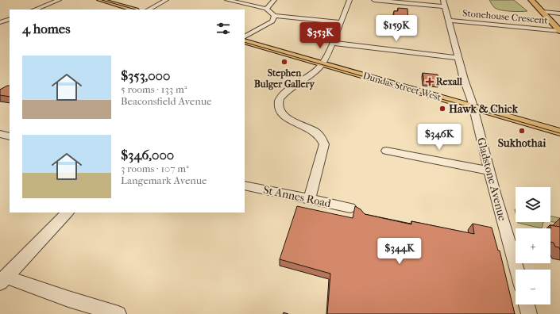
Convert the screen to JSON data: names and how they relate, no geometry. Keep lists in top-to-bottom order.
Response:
{
  "streets": {
    "main road": ["Dundas Street West"],
    "street": ["Stonehouse Crescent", "Gladstone Avenue", "St Annes Road"]
  },
  "crossings": [
    ["Stonehouse Crescent", "Gladstone Avenue"],
    ["Dundas Street West", "Gladstone Avenue"]
  ],
  "places": {
    "other": ["Stephen Bulger Gallery", "Hawk & Chick", "Sukhothai"],
    "health": ["Rexall"]
  },
  "page": {
    "heading": "4 homes",
    "price": [
      "$159K",
      "$353K",
      "$346K",
      "$344K"
    ],
    "list": [
      {
        "name": "$353,000",
        "note": "5 rooms · 133 m² · Beaconsfield Avenue"
      },
      {
        "name": "$346,000",
        "note": "3 rooms · 107 m² · Langemark Avenue"
      }
    ],
    "map_buttons": ["+", "−"]
  }
}
